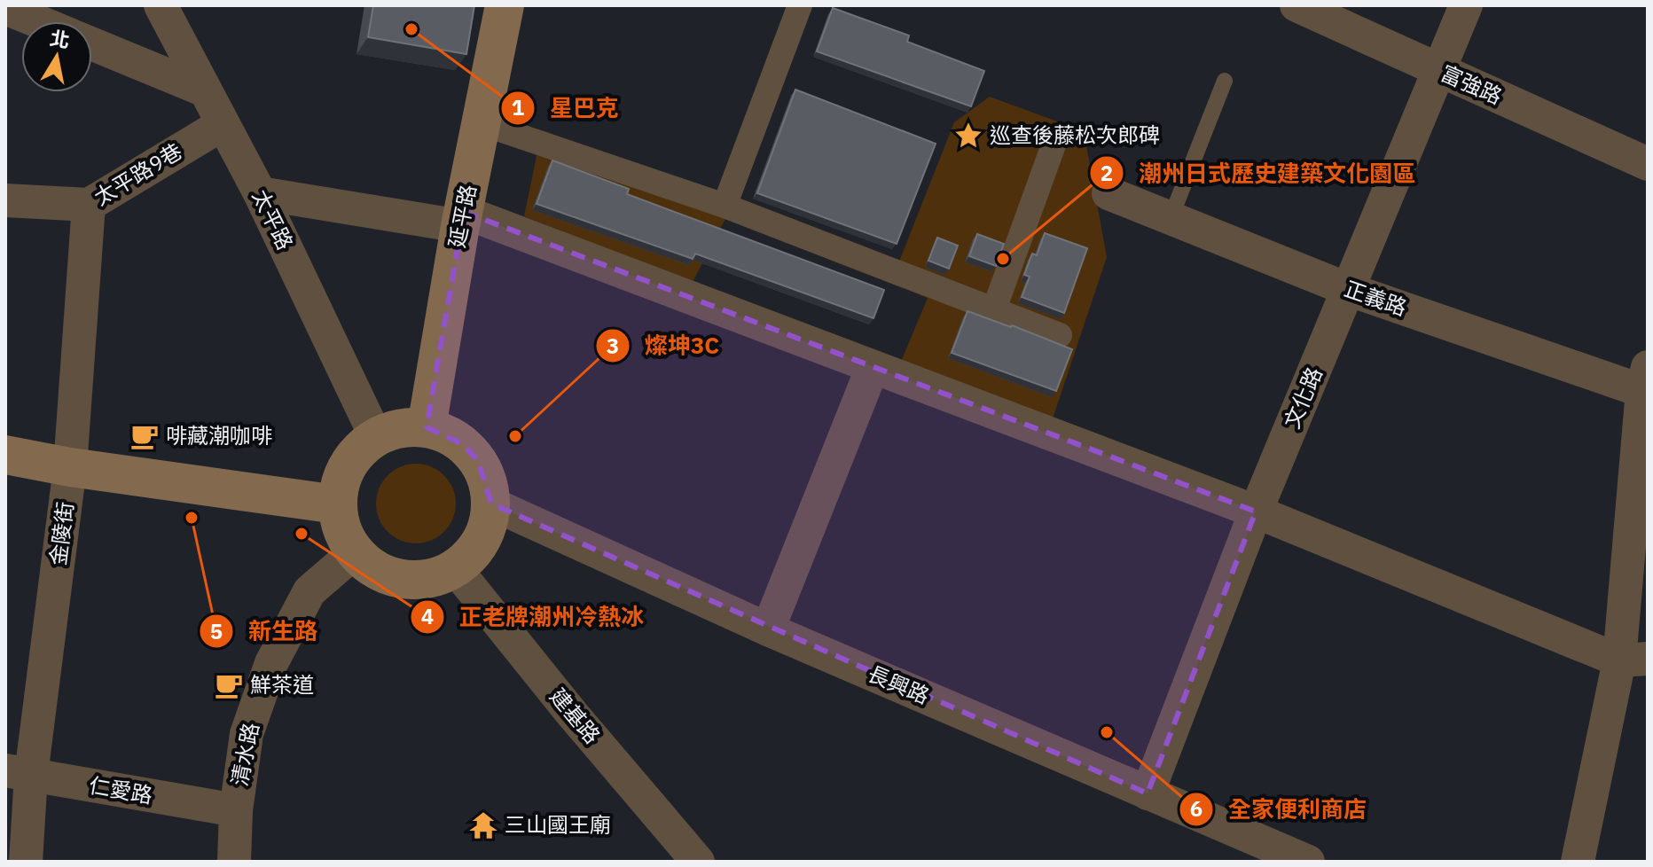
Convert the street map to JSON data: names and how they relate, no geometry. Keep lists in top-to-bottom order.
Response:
{
  "streets": {
    "main road": ["延平路"],
    "street": [
      "富強路",
      "太平路9巷",
      "太平路",
      "正義路",
      "文化路",
      "金陵街",
      "長興路",
      "建基路",
      "清水路",
      "仁愛路"
    ]
  },
  "crossings": [
    ["富強路", "文化路"],
    ["太平路9巷", "太平路"],
    ["太平路9巷", "金陵街"],
    ["延平路", "太平路"],
    ["延平路", "長興路"],
    ["延平路", "建基路"],
    ["延平路", "清水路"],
    ["太平路", "長興路"],
    ["太平路", "建基路"],
    ["太平路", "清水路"],
    ["正義路", "文化路"],
    ["文化路", "長興路"],
    ["金陵街", "仁愛路"],
    ["長興路", "建基路"],
    ["長興路", "清水路"],
    ["建基路", "清水路"],
    ["清水路", "仁愛路"]
  ],
  "places": {
    "other": [
      "星巴克",
      "潮州日式歷史建築文化園區",
      "燦坤3C",
      "新生路",
      "正老牌潮州冷熱冰",
      "全家便利商店"
    ],
    "place": ["巡查後藤松次郎碑"],
    "cafe": ["啡藏潮咖啡", "鮮茶道"],
    "temple": ["三山國王廟"]
  },
  "north": "top"
}
